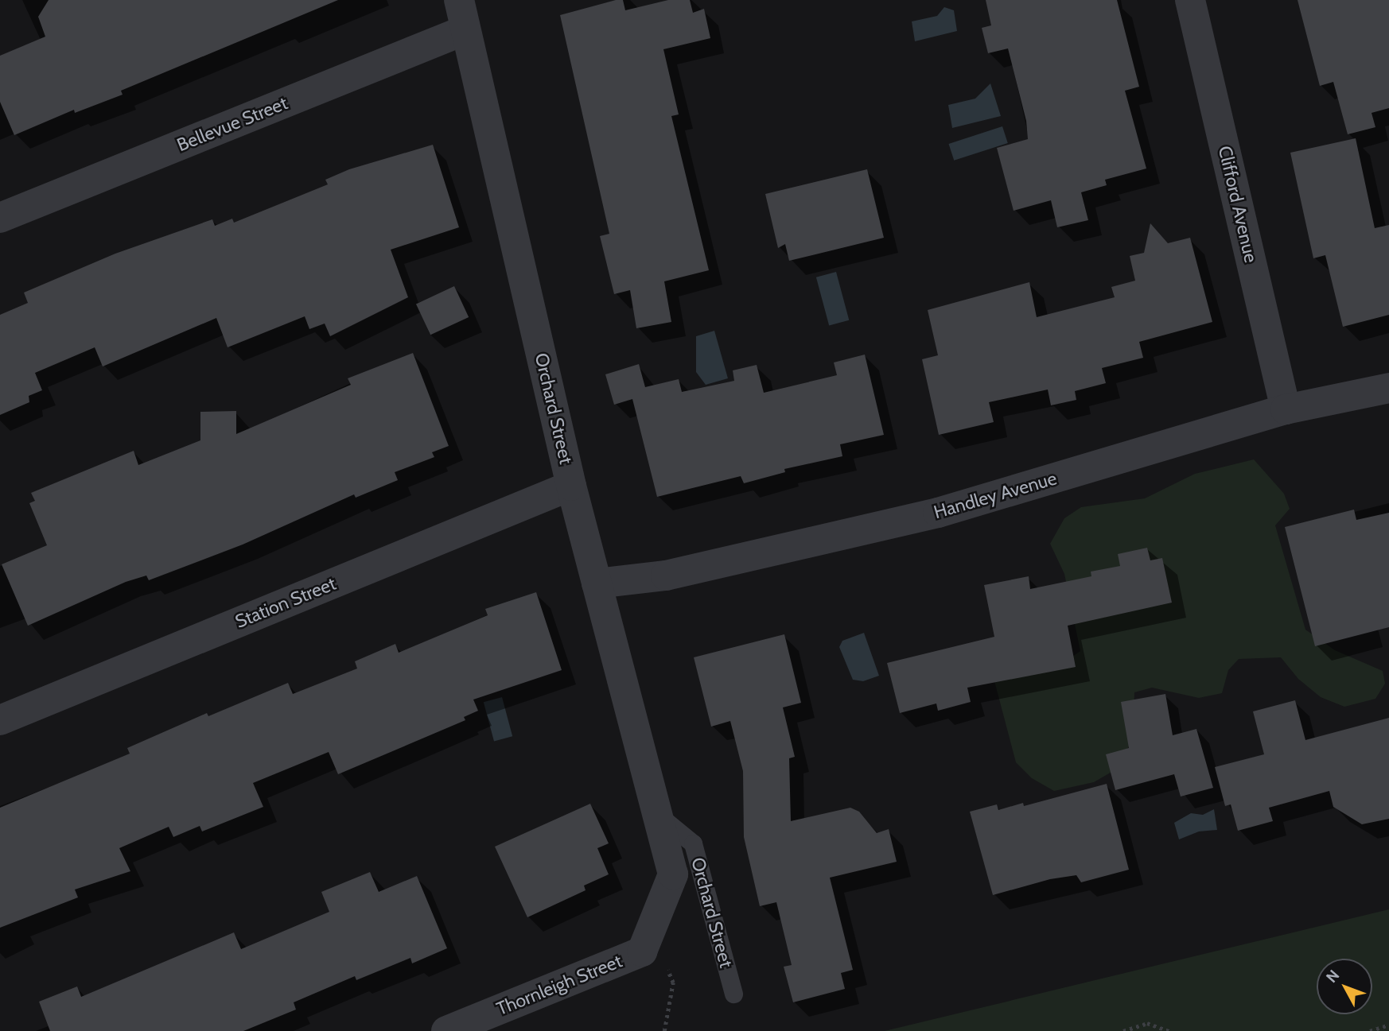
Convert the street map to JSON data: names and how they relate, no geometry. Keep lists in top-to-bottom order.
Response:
{
  "streets": {
    "street": [
      "Bellevue Street",
      "Clifford Avenue",
      "Orchard Street",
      "Handley Avenue",
      "Station Street",
      "Thornleigh Street"
    ]
  },
  "crossings": [
    ["Bellevue Street", "Orchard Street"],
    ["Clifford Avenue", "Handley Avenue"],
    ["Orchard Street", "Handley Avenue"],
    ["Orchard Street", "Station Street"],
    ["Orchard Street", "Thornleigh Street"]
  ],
  "north": "top left"
}
